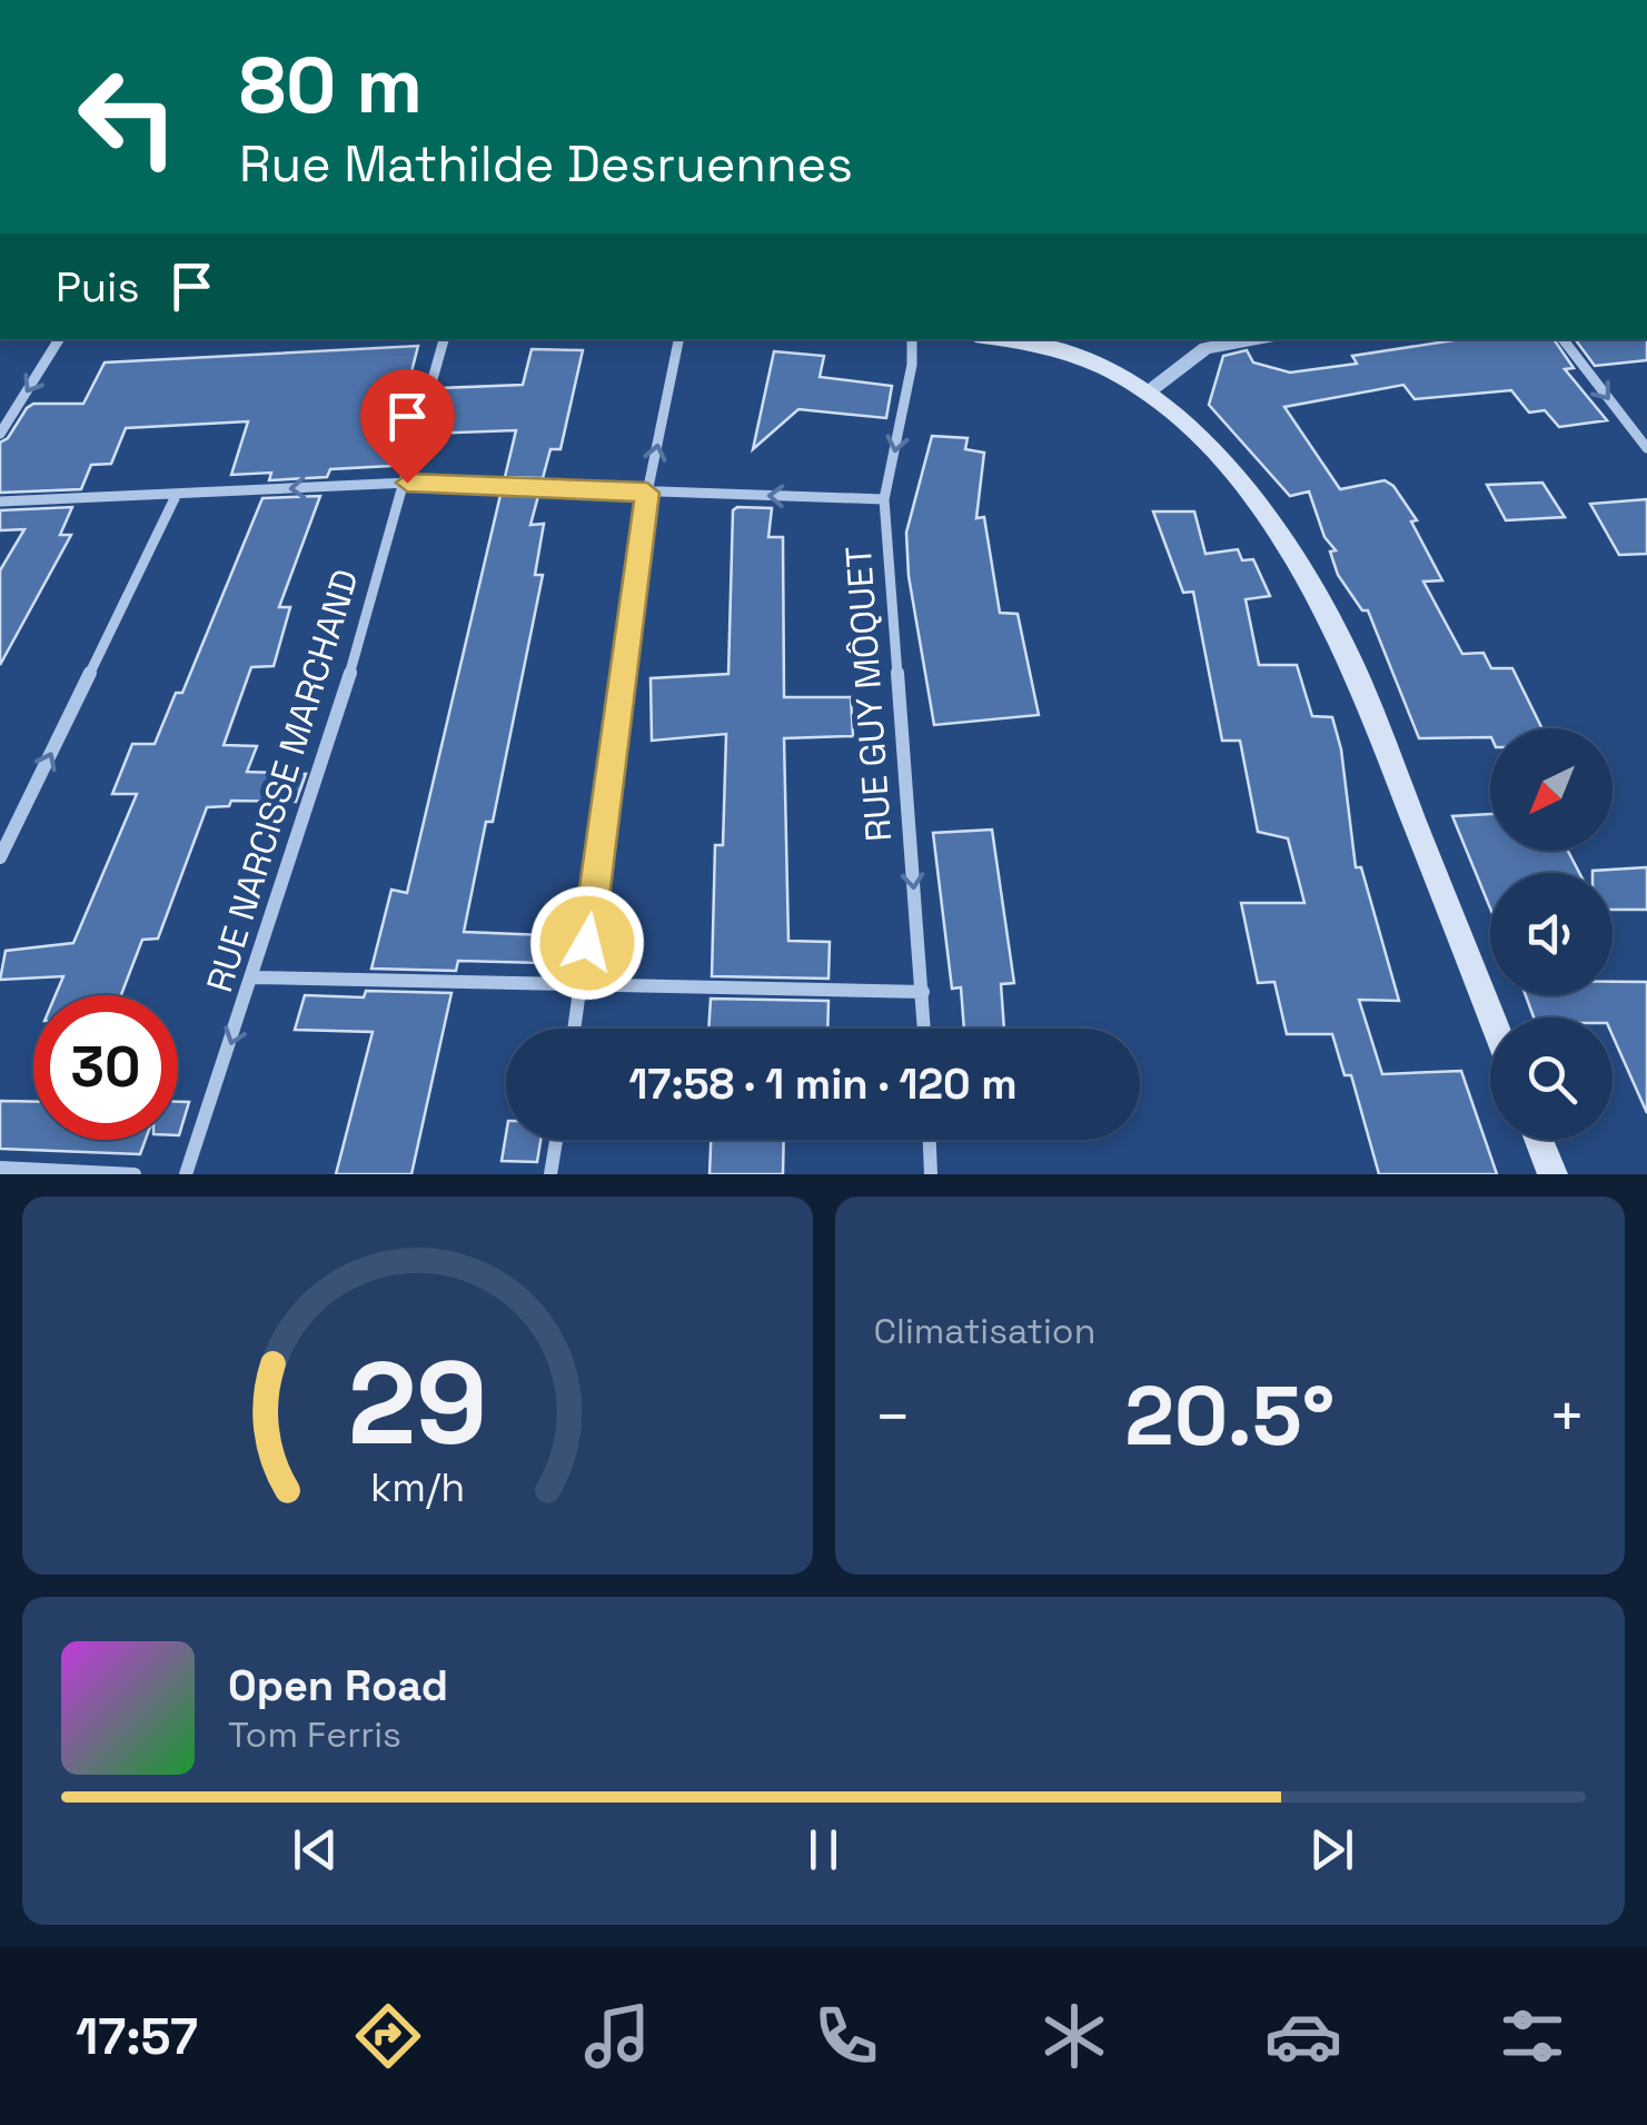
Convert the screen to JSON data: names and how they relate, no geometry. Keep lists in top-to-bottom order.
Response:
{
  "streets": {
    "street": ["RUE GUY MÔQUET", "RUE NARCISSE MARCHAND"]
  },
  "one_way": ["RUE GUY MÔQUET"],
  "north": "bottom left",
  "page": {
    "turn": ["80 m", "Rue Mathilde Desruennes"],
    "then": "Puis",
    "limit": "30",
    "trip": "17:58 · 1 min · 120 m",
    "tile": "Climatisation",
    "heat": ["−", "20.5°", "+"],
    "song": ["Open Road", "Tom Ferris"],
    "tabs": "17:57",
    "gauge": ["29", "km/h"]
  }
}
